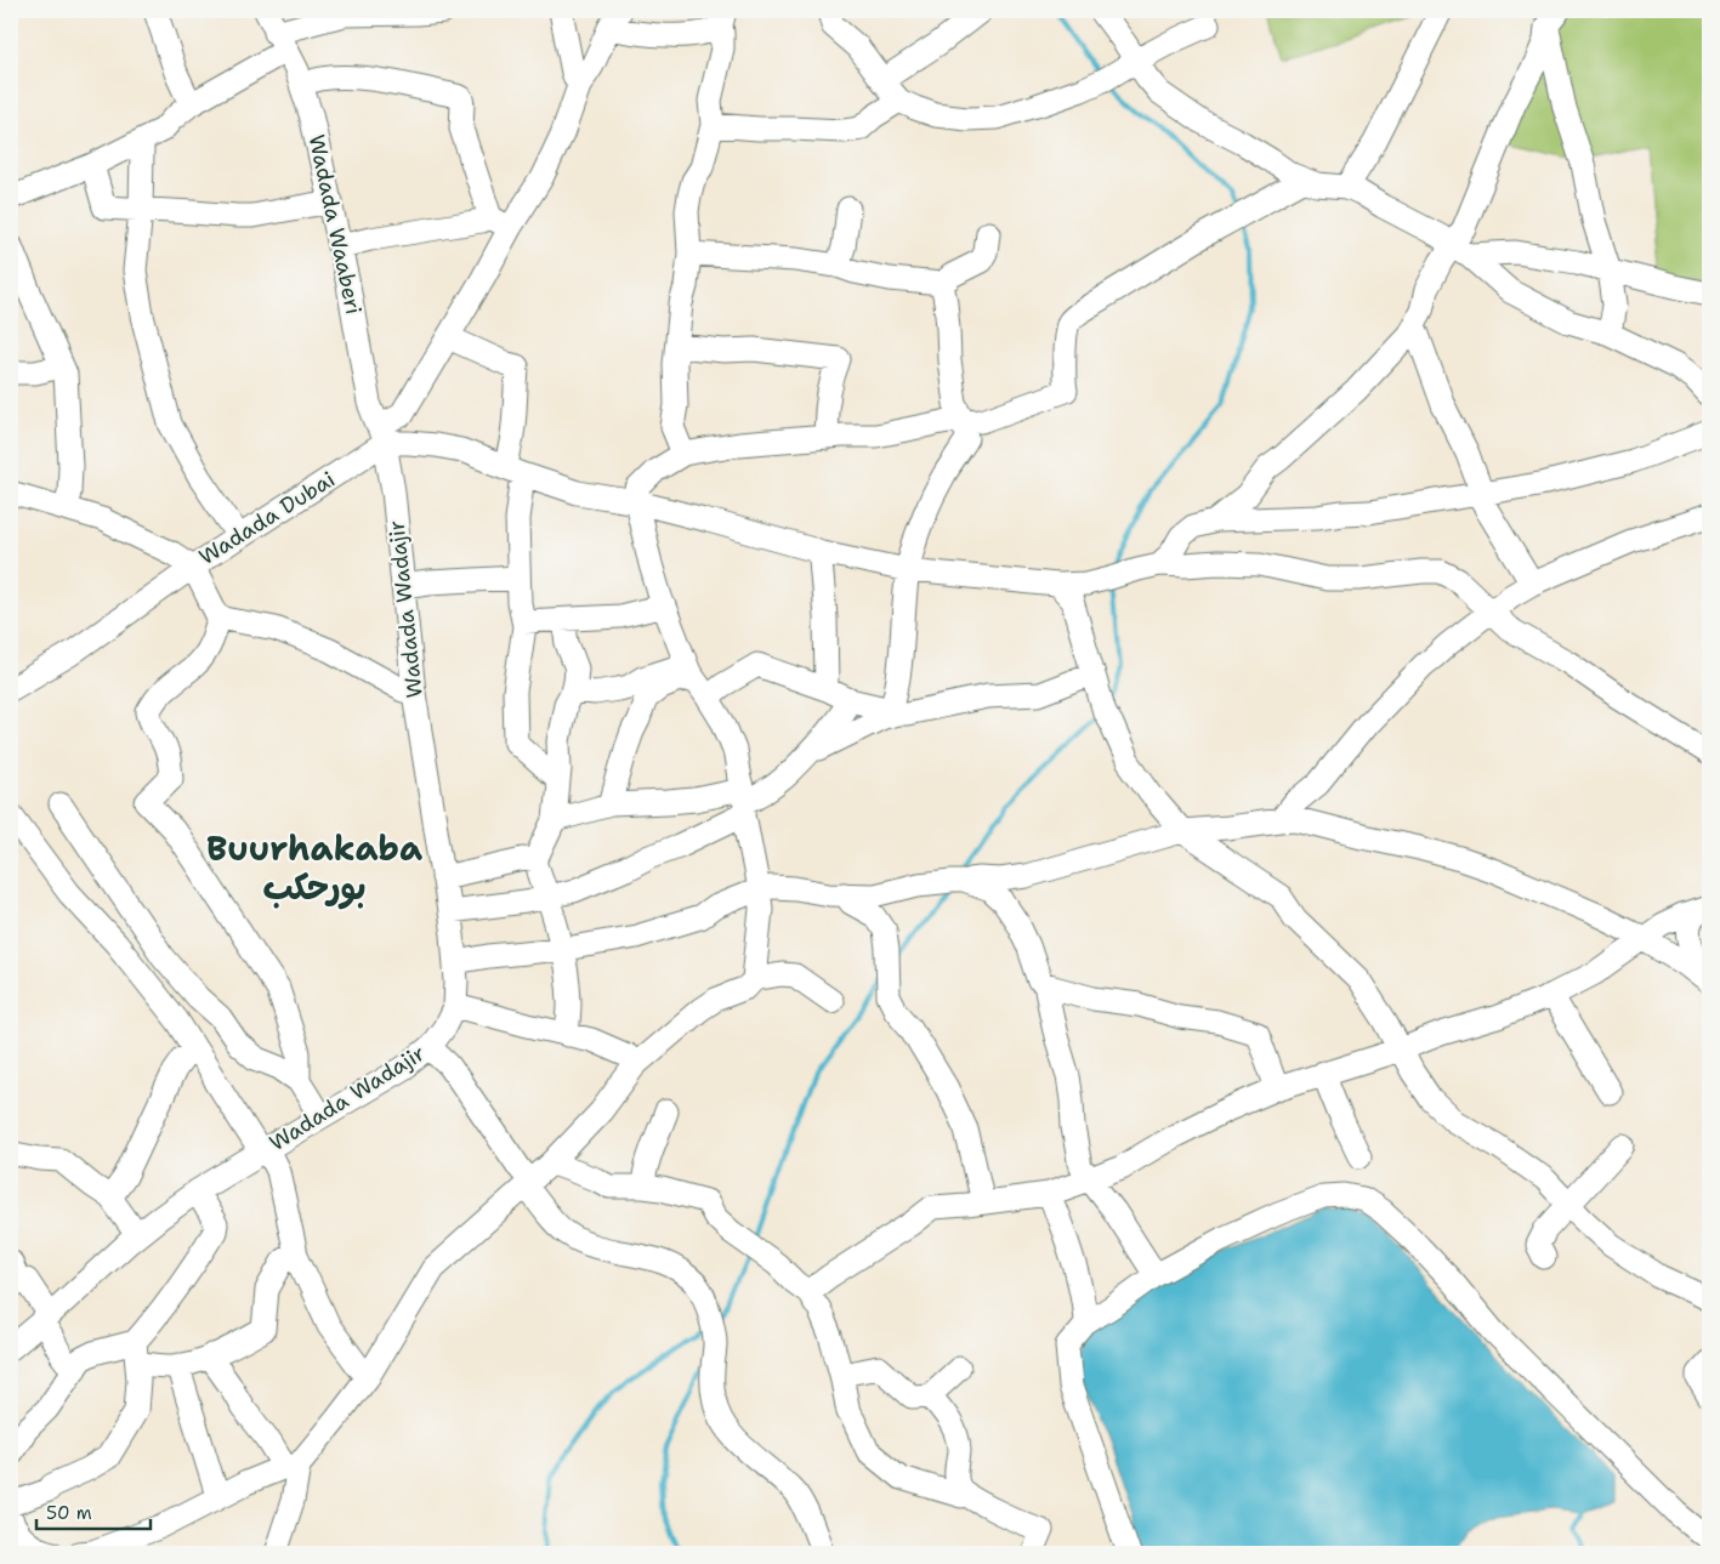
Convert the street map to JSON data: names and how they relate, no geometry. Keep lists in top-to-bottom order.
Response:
{
  "streets": {
    "street": ["Wadada Waaberi", "Wadada Dubai", "Wadada Wadajir"]
  },
  "crossings": [
    ["Wadada Waaberi", "Wadada Dubai"],
    ["Wadada Waaberi", "Wadada Wadajir"],
    ["Wadada Dubai", "Wadada Wadajir"]
  ],
  "districts": ["Buurhakaba بورحكب"],
  "scale_bar": "50 m"
}
